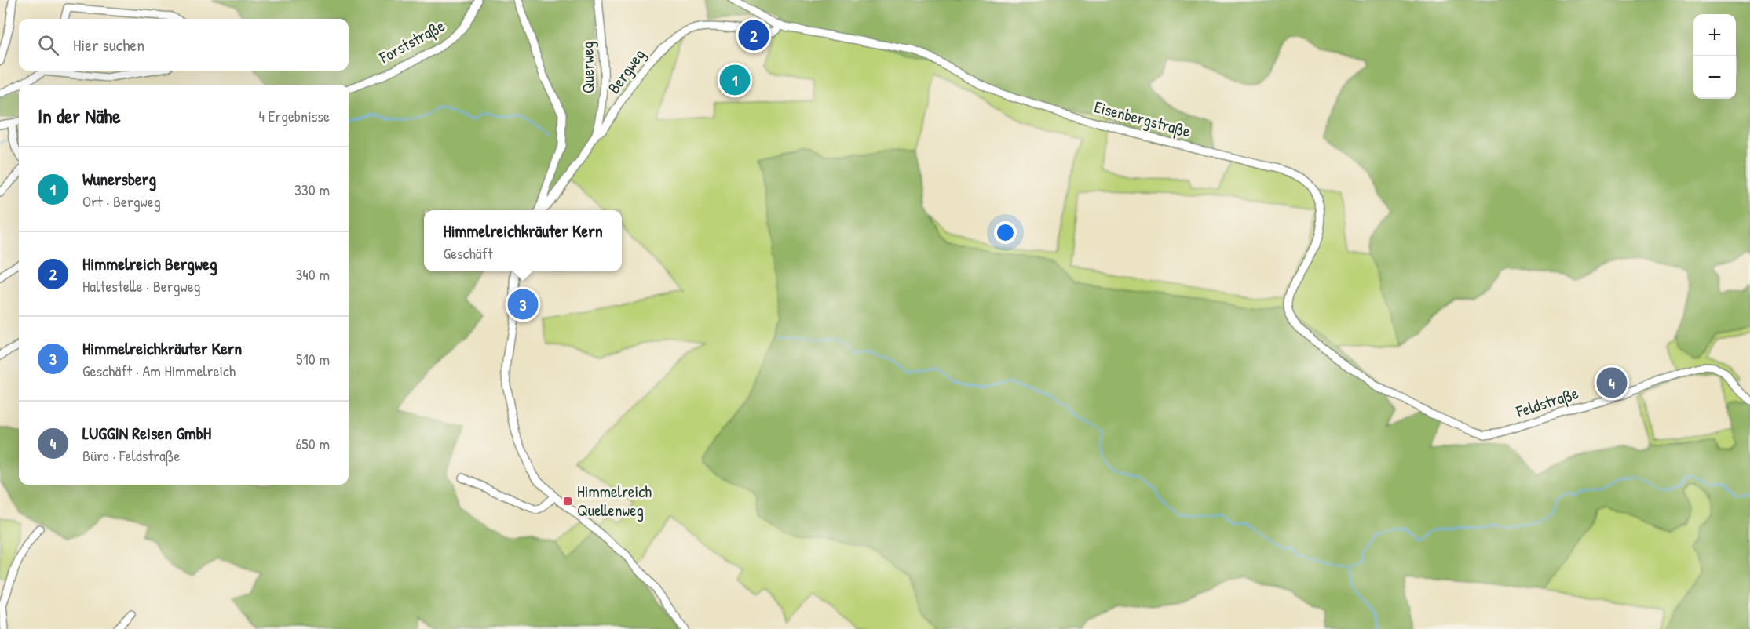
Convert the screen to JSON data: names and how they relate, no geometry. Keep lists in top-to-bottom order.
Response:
{
  "streets": {
    "street": [
      "Forststraße",
      "Querweg",
      "Bergweg",
      "Eisenbergstraße",
      "Feldstraße"
    ]
  },
  "crossings": [
    ["Querweg", "Bergweg"],
    ["Bergweg", "Eisenbergstraße"],
    ["Eisenbergstraße", "Feldstraße"]
  ],
  "places": {
    "transit": ["Himmelreich Quellenweg"]
  },
  "page": {
    "map_buttons": ["+", "−"],
    "pins": [
      "2",
      "1",
      "3",
      "4"
    ],
    "search": "Hier suchen",
    "heading": ["In der Nähe", "4 Ergebnisse"],
    "list": [
      {
        "mark": "1",
        "name": "Wunersberg",
        "note": "Ort · Bergweg",
        "value": "330 m"
      },
      {
        "mark": "2",
        "name": "Himmelreich Bergweg",
        "note": "Haltestelle · Bergweg",
        "value": "340 m"
      },
      {
        "mark": "3",
        "name": "Himmelreichkräuter Kern",
        "note": "Geschäft · Am Himmelreich",
        "value": "510 m"
      },
      {
        "mark": "4",
        "name": "LUGGIN Reisen GmbH",
        "note": "Büro · Feldstraße",
        "value": "650 m"
      }
    ],
    "popup": ["Himmelreichkräuter Kern", "Geschäft"]
  }
}
